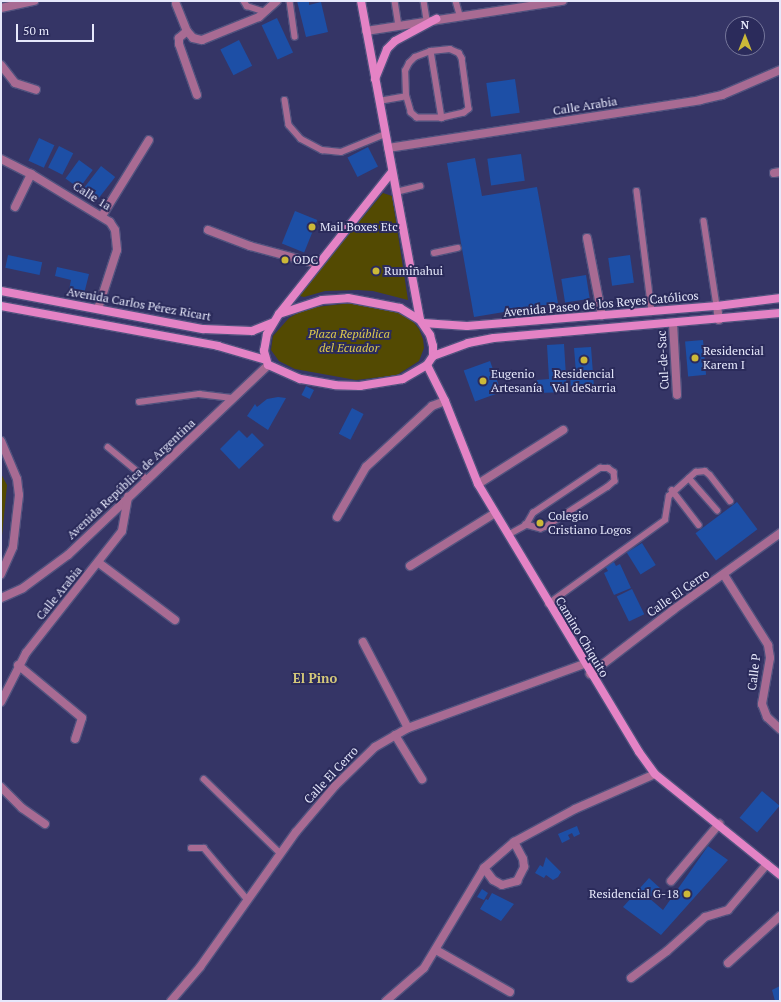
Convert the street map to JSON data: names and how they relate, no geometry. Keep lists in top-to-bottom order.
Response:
{
  "streets": {
    "main road": ["Avenida Carlos Pérez Ricart", "Avenida Paseo de los Reyes Católicos", "Camino Chiquito"],
    "street": [
      "Calle Arabia",
      "Calle 1a",
      "Cul-de-Sac",
      "Avenida República de Argentina",
      "Calle El Cerro",
      "Calle P"
    ]
  },
  "crossings": [
    ["Calle Arabia", "Avenida República de Argentina"],
    ["Calle 1a", "Avenida Carlos Pérez Ricart"],
    ["Avenida Paseo de los Reyes Católicos", "Cul-de-Sac"],
    ["Calle El Cerro", "Camino Chiquito"],
    ["Calle El Cerro", "Calle P"]
  ],
  "districts": ["El Pino"],
  "parks": ["Plaza República del Ecuador"],
  "places": [
    "Mail Boxes Etc",
    "ODC",
    "Rumiñahui",
    "Residencial Karem I",
    "Residencial Val deSarria",
    "Eugenio Artesanía",
    "Colegio Cristiano Logos",
    "Residencial G-18"
  ],
  "scale_bar": "50 m",
  "north": "top"
}
